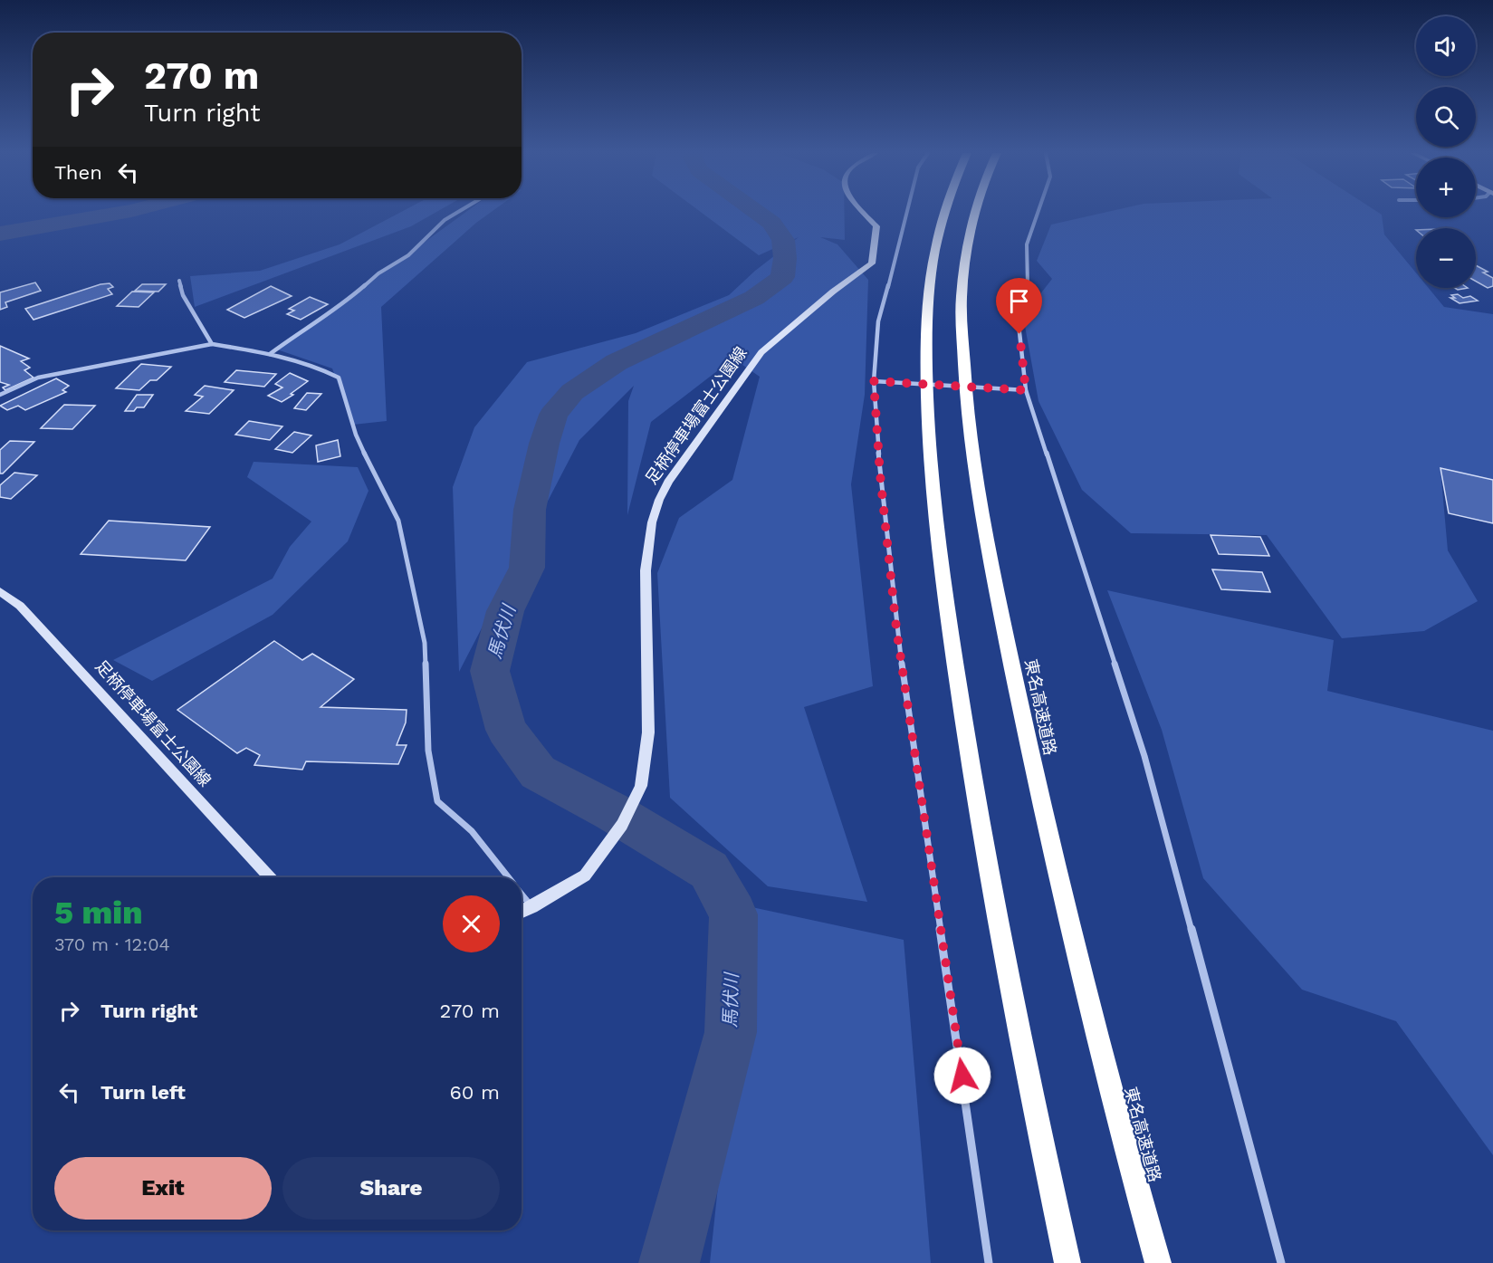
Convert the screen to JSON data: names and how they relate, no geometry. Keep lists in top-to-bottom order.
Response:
{
  "streets": {
    "highway": ["東名高速道路"],
    "main road": ["足柄停車場富士公園線"]
  },
  "water": ["馬伏川"],
  "page": {
    "map_buttons": ["+", "−"],
    "turn": ["270 m", "Turn right"],
    "then": "Then",
    "heading": ["5 min", "370 m · 12:04"],
    "list": [
      {
        "name": "Turn right",
        "value": "270 m"
      },
      {
        "name": "Turn left",
        "value": "60 m"
      }
    ],
    "buttons": ["Exit", "Share"]
  }
}
